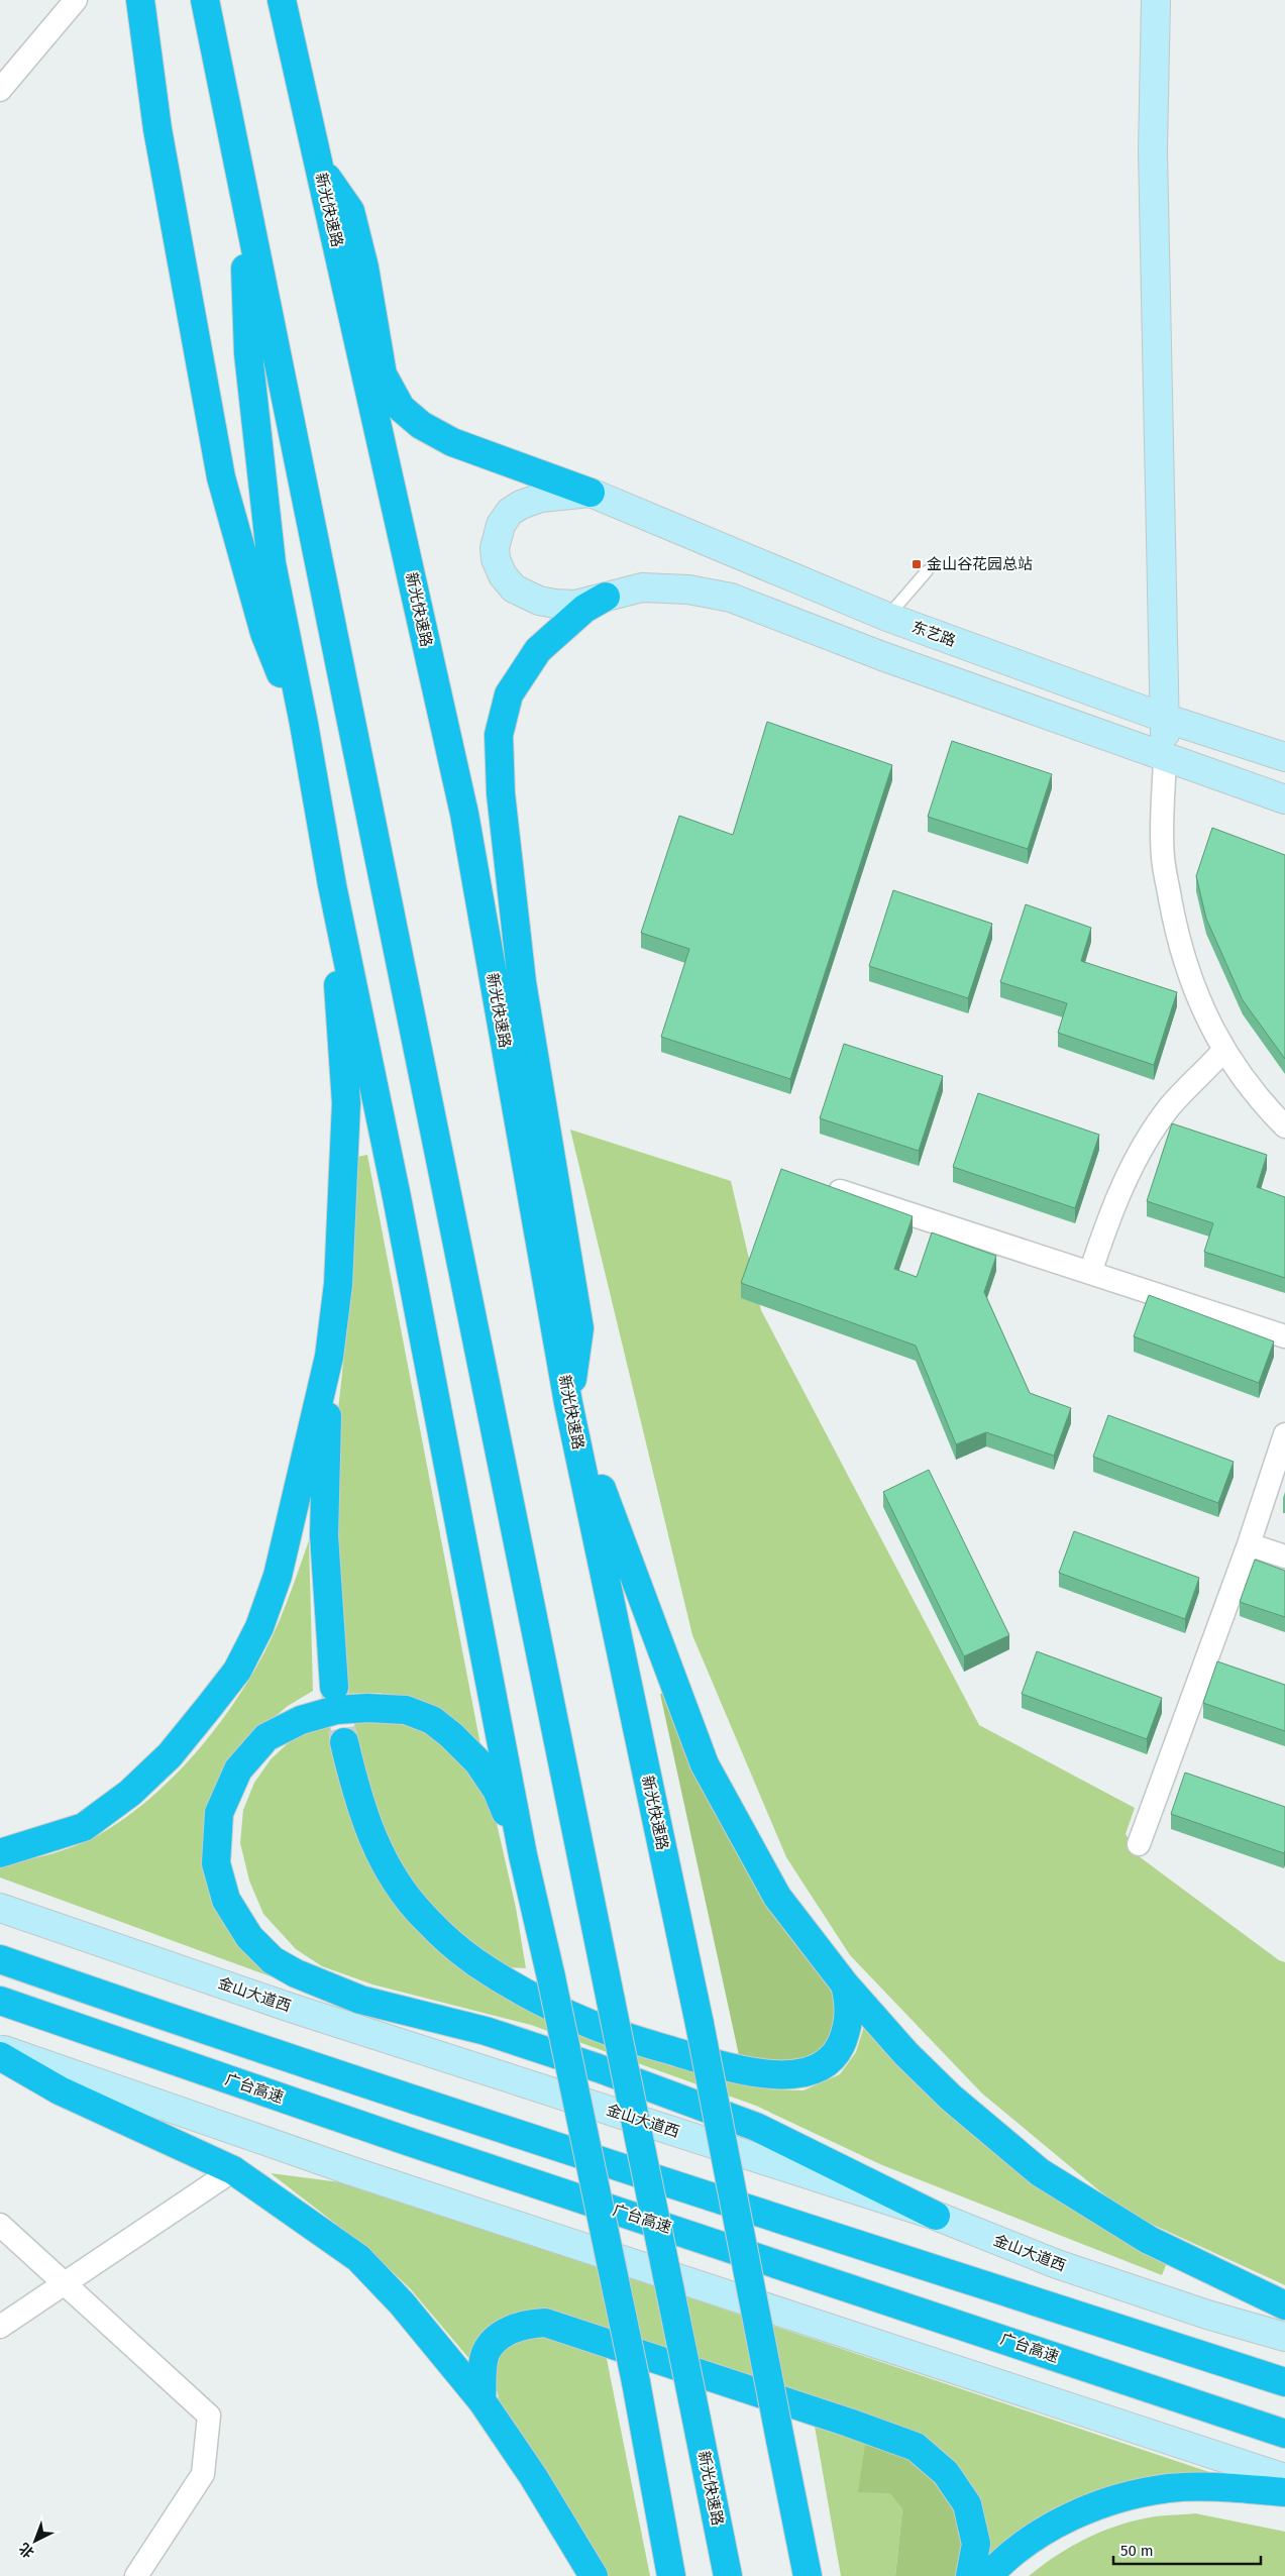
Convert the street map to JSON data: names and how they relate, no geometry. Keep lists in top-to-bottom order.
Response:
{
  "streets": {
    "highway": ["新光快速路", "广台高速"],
    "main road": ["东艺路", "金山大道西"]
  },
  "places": {
    "transit": ["金山谷花园总站"]
  },
  "scale_bar": "50 m",
  "north": "bottom left"
}
